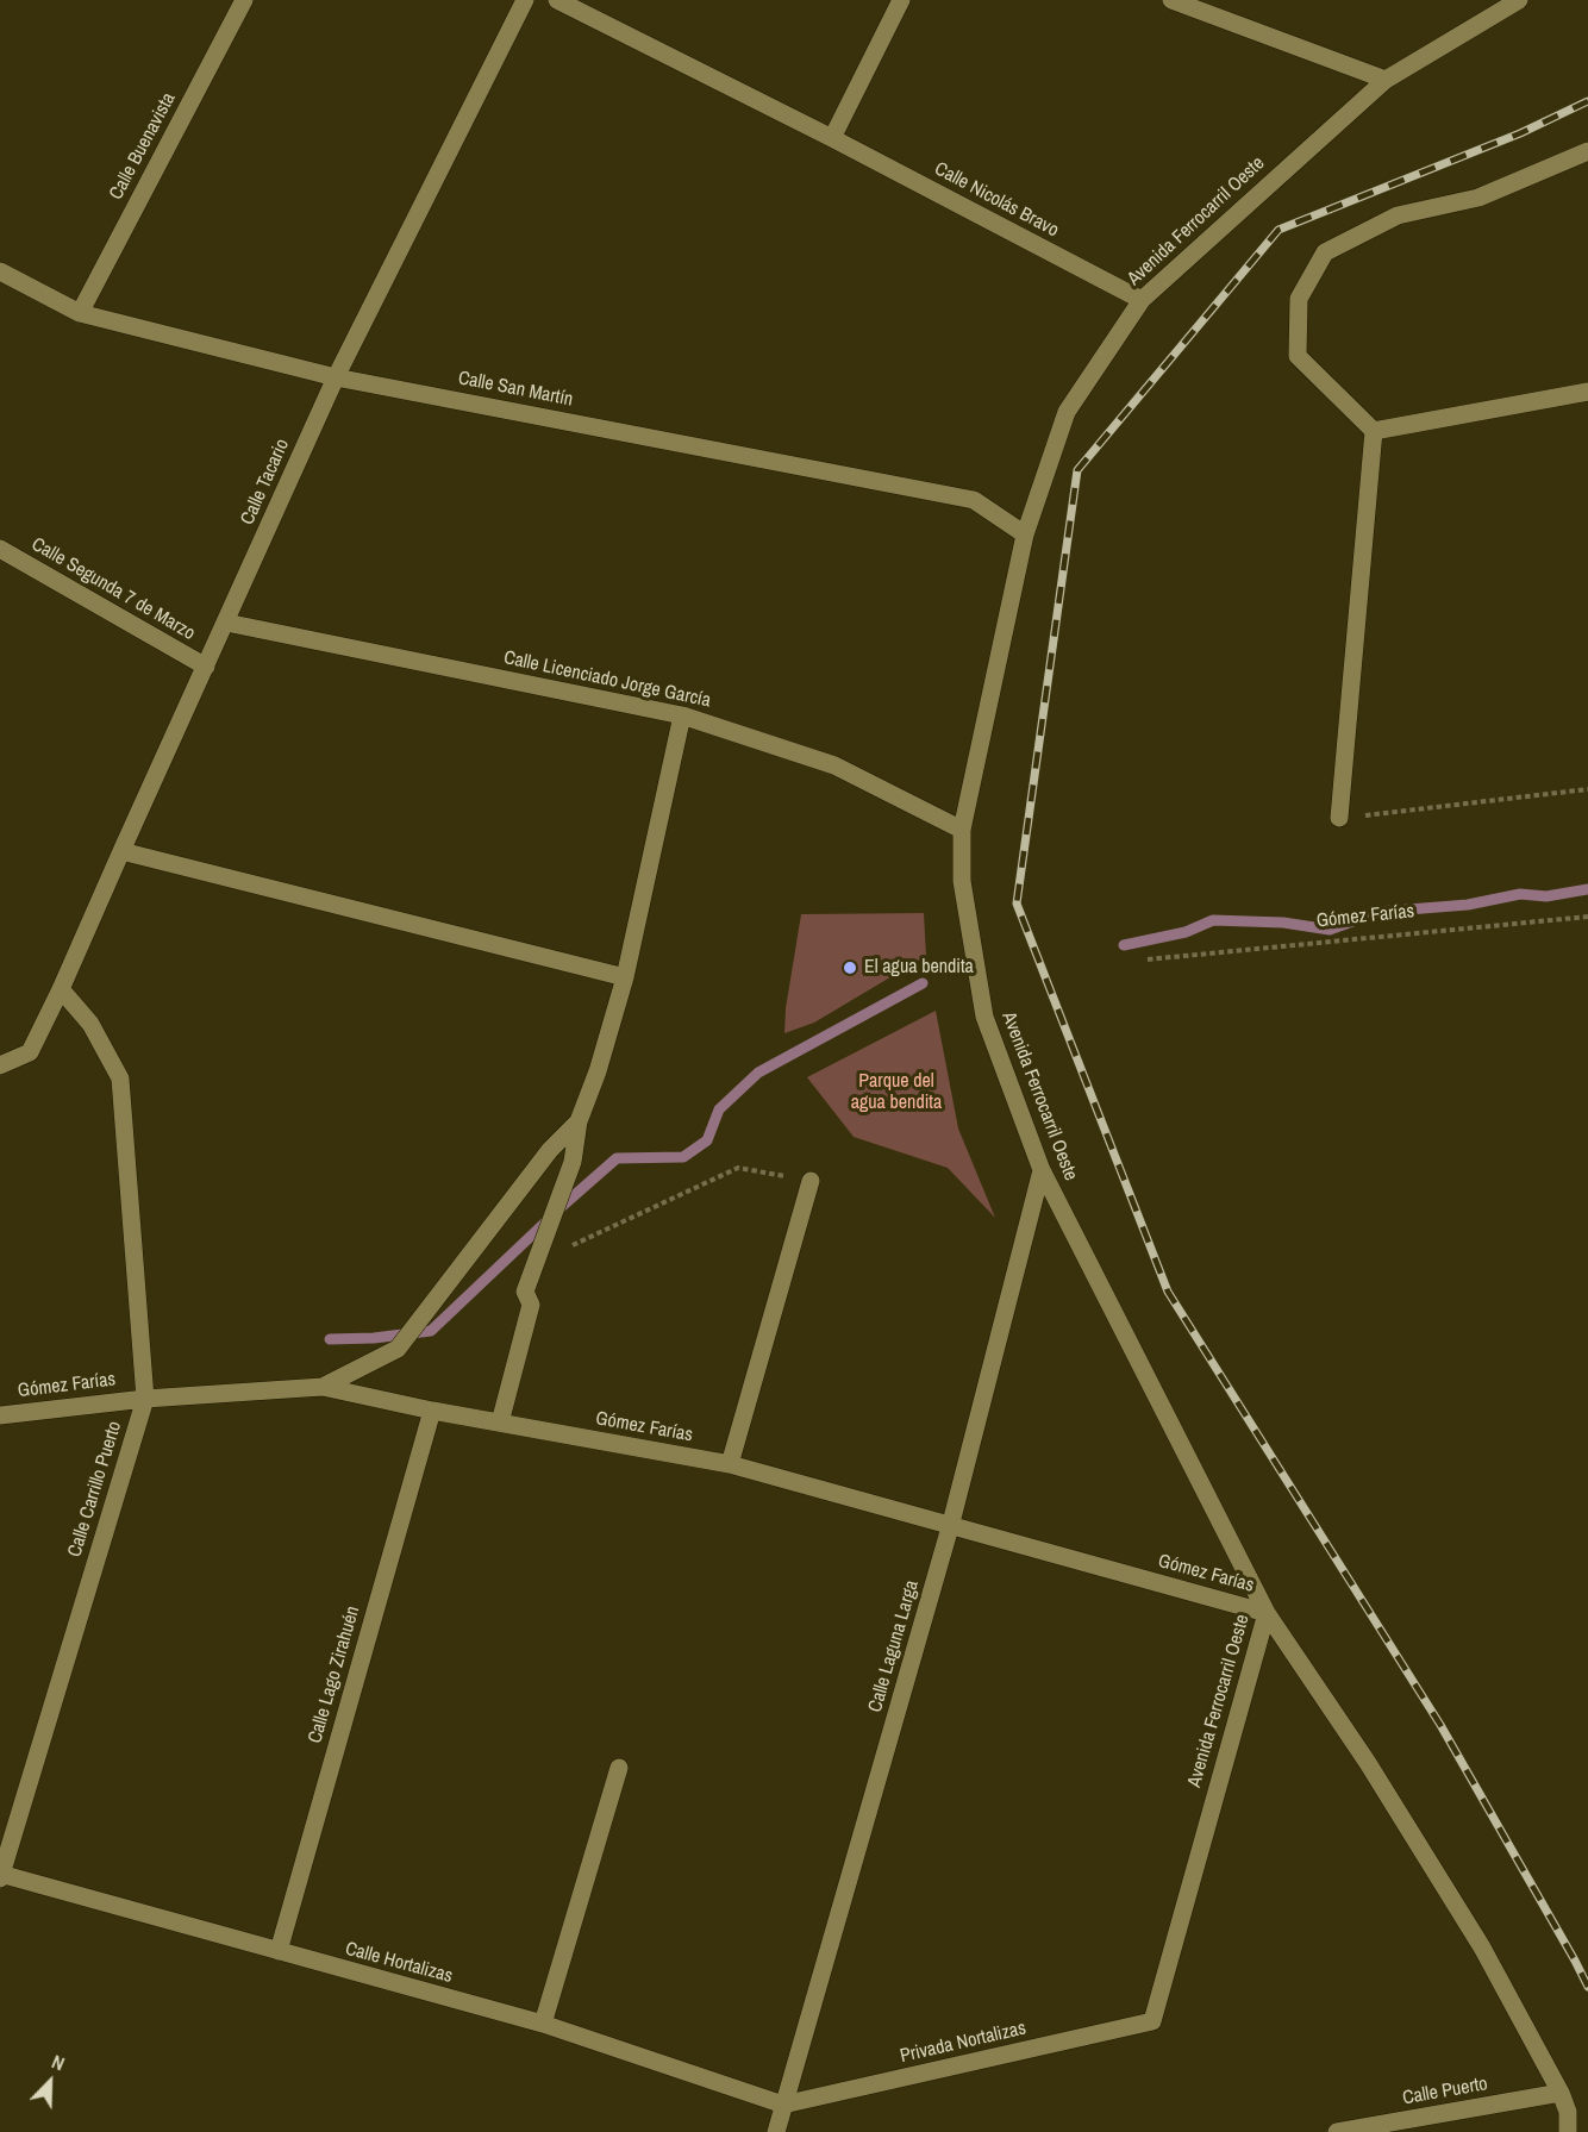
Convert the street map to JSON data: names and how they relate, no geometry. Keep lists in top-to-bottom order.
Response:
{
  "streets": {
    "street": [
      "Calle Buenavista",
      "Calle Nicolás Bravo",
      "Avenida Ferrocarril Oeste",
      "Calle San Martín",
      "Calle Tacario",
      "Calle Segunda 7 de Marzo",
      "Calle Licenciado Jorge García",
      "Gómez Farías",
      "Calle Carrillo Puerto",
      "Calle Laguna Larga",
      "Calle Lago Zirahuén",
      "Calle Hortalizas",
      "Privada Nortalizas",
      "Calle Puerto"
    ]
  },
  "crossings": [
    ["Calle Buenavista", "Calle San Martín"],
    ["Calle Nicolás Bravo", "Avenida Ferrocarril Oeste"],
    ["Avenida Ferrocarril Oeste", "Calle San Martín"],
    ["Avenida Ferrocarril Oeste", "Calle Licenciado Jorge García"],
    ["Avenida Ferrocarril Oeste", "Gómez Farías"],
    ["Avenida Ferrocarril Oeste", "Calle Laguna Larga"],
    ["Avenida Ferrocarril Oeste", "Privada Nortalizas"],
    ["Calle San Martín", "Calle Tacario"],
    ["Calle Tacario", "Calle Segunda 7 de Marzo"],
    ["Calle Tacario", "Calle Licenciado Jorge García"],
    ["Calle Tacario", "Calle Carrillo Puerto"],
    ["Gómez Farías", "Calle Carrillo Puerto"],
    ["Gómez Farías", "Calle Laguna Larga"],
    ["Gómez Farías", "Calle Lago Zirahuén"],
    ["Calle Carrillo Puerto", "Calle Hortalizas"],
    ["Calle Laguna Larga", "Calle Hortalizas"],
    ["Calle Laguna Larga", "Privada Nortalizas"],
    ["Calle Lago Zirahuén", "Calle Hortalizas"],
    ["Calle Hortalizas", "Privada Nortalizas"]
  ],
  "parks": ["Parque del agua bendita"],
  "places": ["El agua bendita"],
  "north": "top right"
}
